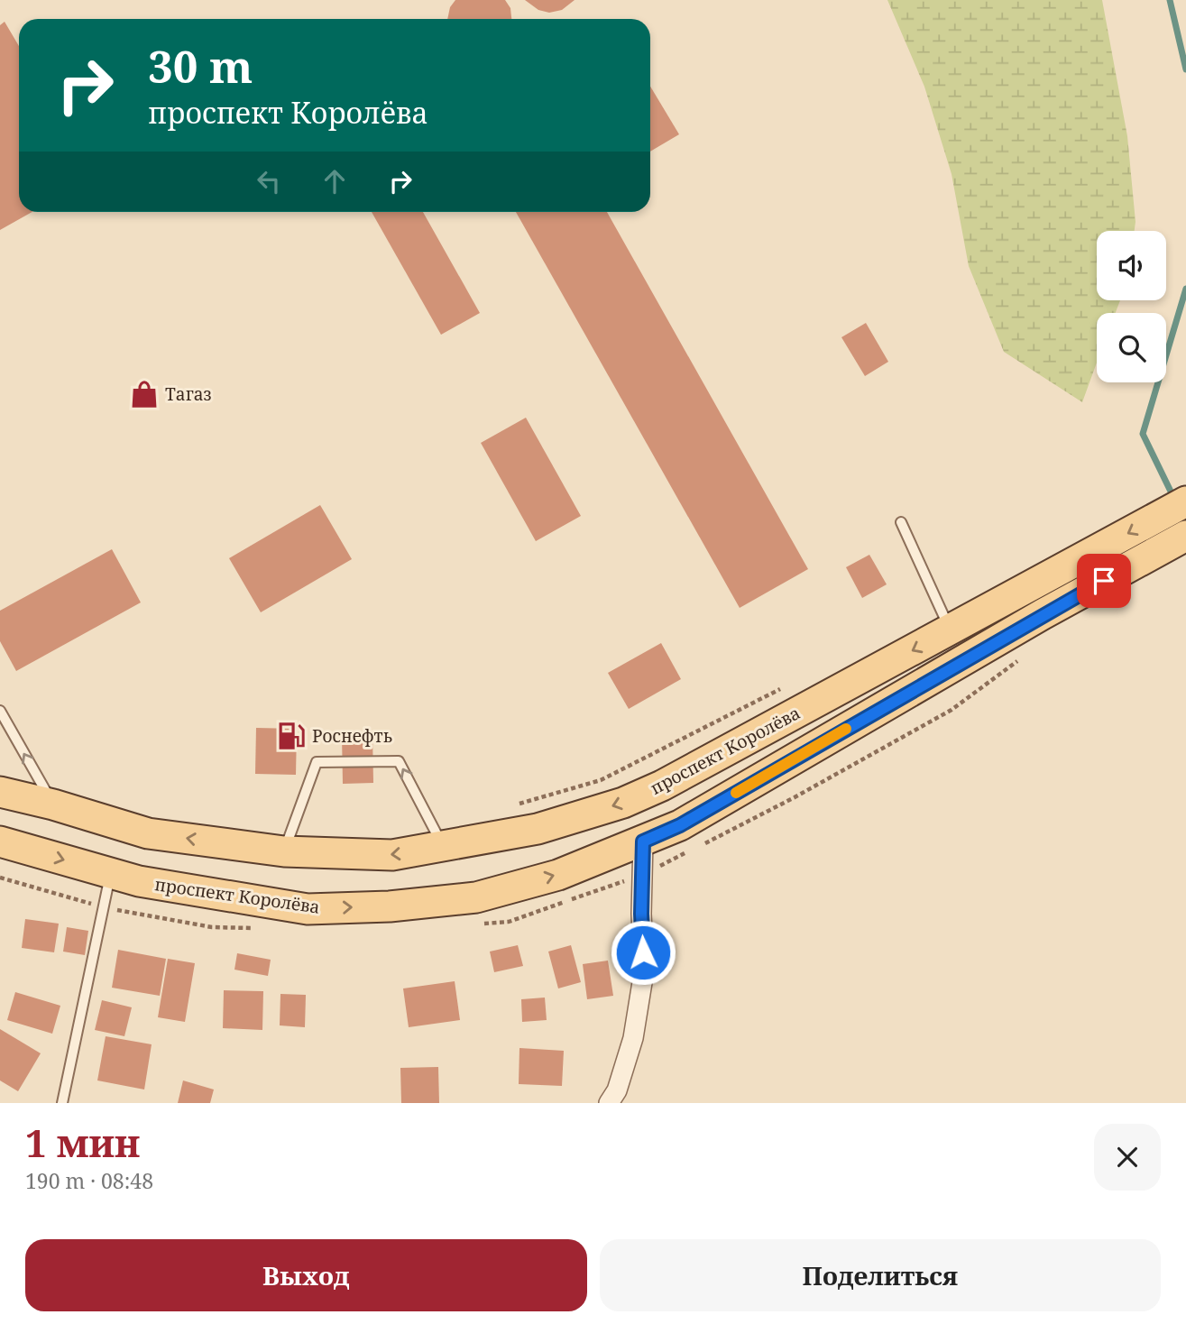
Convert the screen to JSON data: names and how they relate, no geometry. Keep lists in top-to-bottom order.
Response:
{
  "streets": {
    "main road": ["проспект Королёва"]
  },
  "places": {
    "shop": ["Тагаз"],
    "fuel station": ["Роснефть"]
  },
  "page": {
    "turn": ["30 m", "проспект Королёва"],
    "heading": ["1 мин", "190 m · 08:48"],
    "buttons": ["Выход", "Поделиться"]
  }
}
